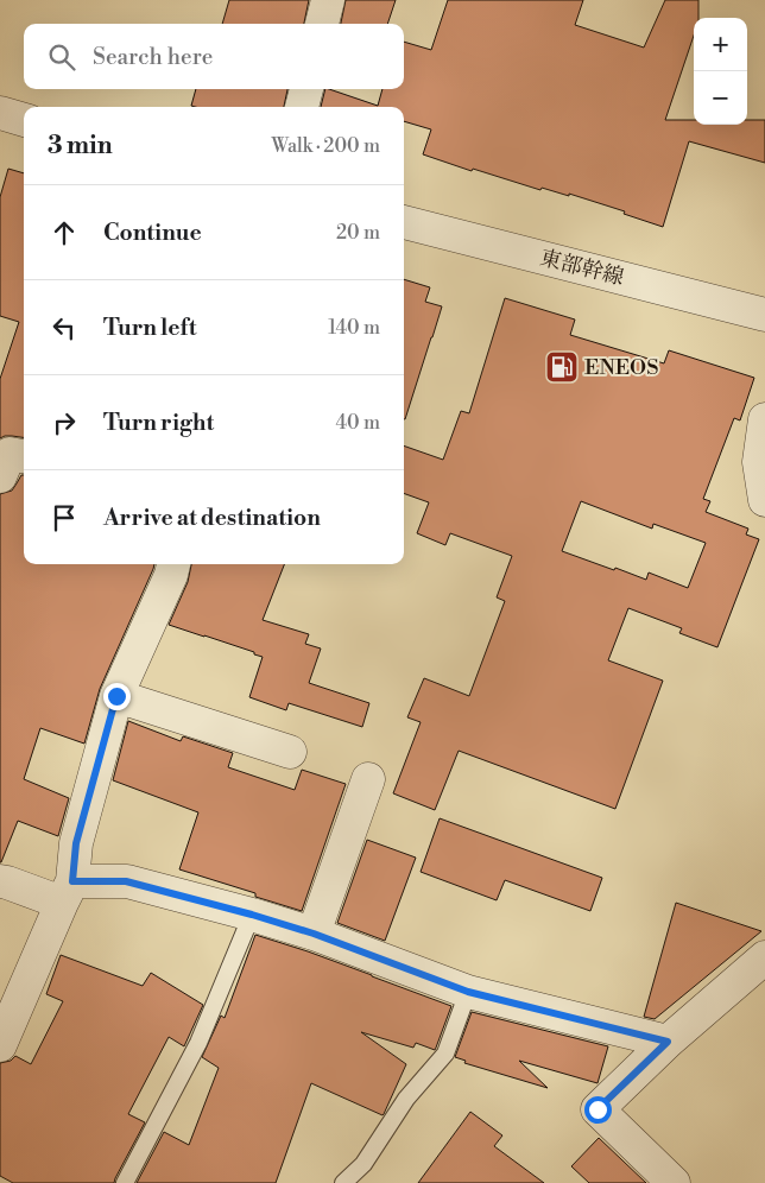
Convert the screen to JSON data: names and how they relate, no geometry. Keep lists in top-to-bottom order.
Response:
{
  "streets": {
    "street": ["東部幹線"]
  },
  "places": {
    "fuel station": ["ENEOS"]
  },
  "page": {
    "map_buttons": ["+", "−"],
    "search": "Search here",
    "heading": ["3 min", "Walk · 200 m"],
    "list": [
      ["Continue", "20 m"],
      ["Turn left", "140 m"],
      ["Turn right", "40 m"],
      "Arrive at destination"
    ]
  }
}
